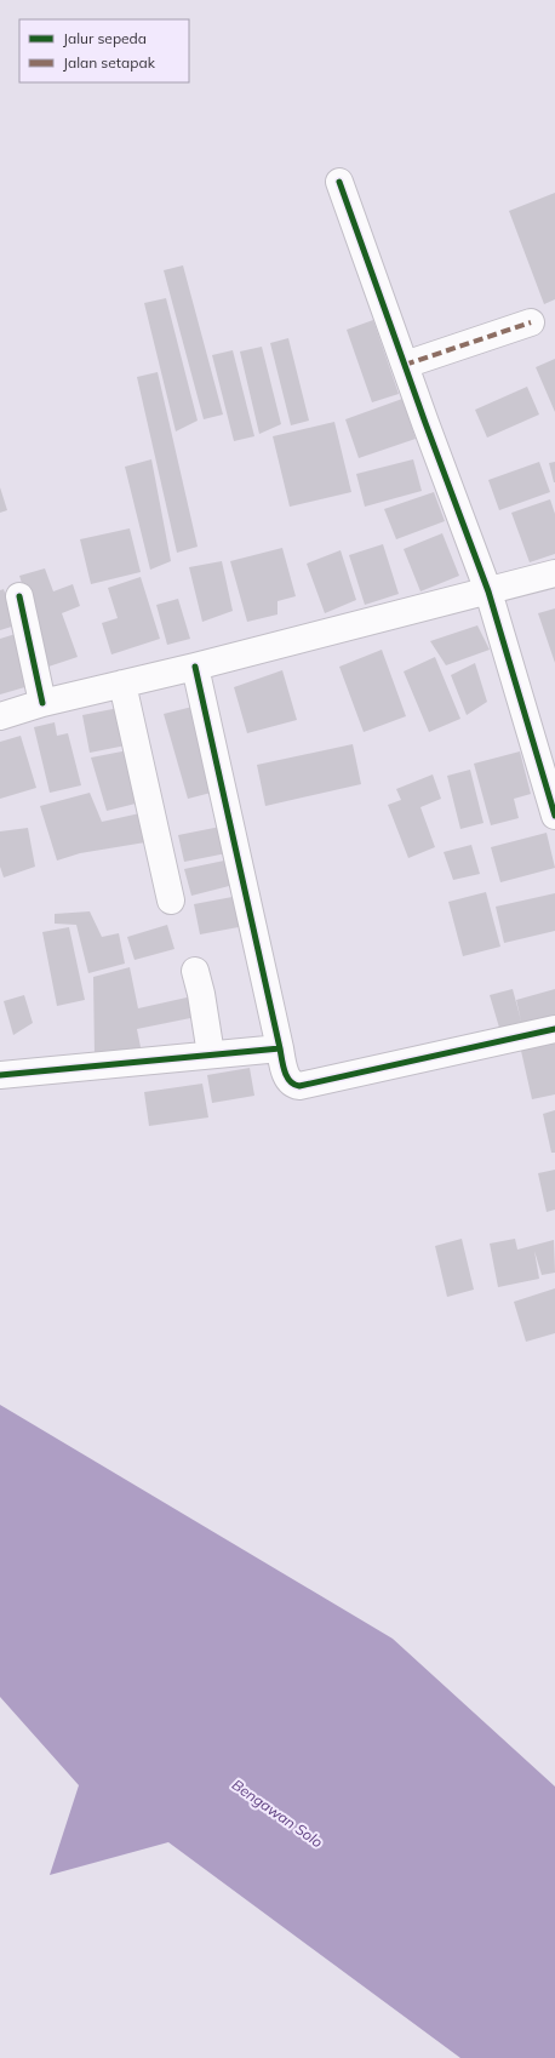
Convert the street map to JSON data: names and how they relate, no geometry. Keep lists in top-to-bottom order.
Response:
{
  "water": ["Bengawan Solo"],
  "legend": ["Jalur sepeda", "Jalan setapak"]
}
